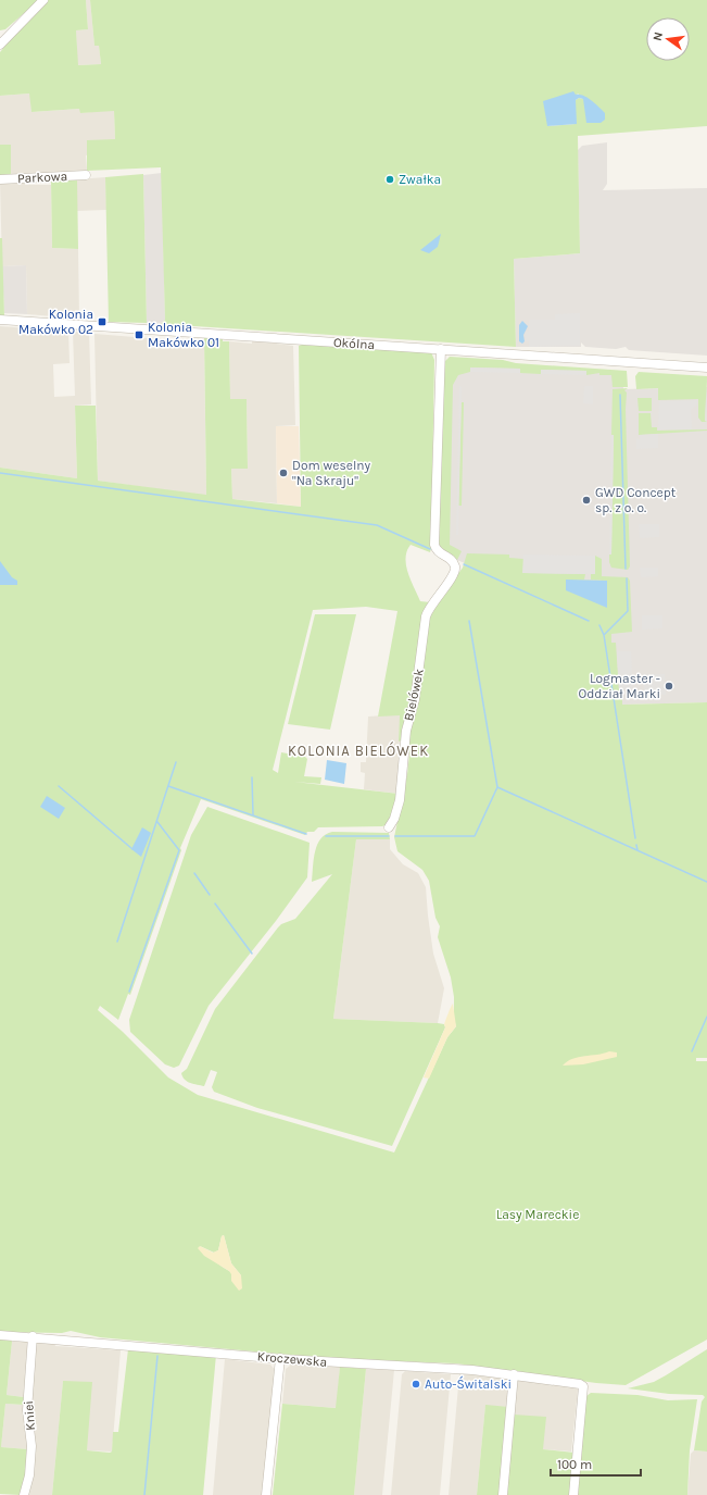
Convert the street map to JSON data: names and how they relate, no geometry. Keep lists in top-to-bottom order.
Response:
{
  "streets": {
    "street": [
      "Parkowa",
      "Okólna",
      "Bielówek",
      "Kroczewska",
      "Kniei"
    ]
  },
  "crossings": [
    ["Okólna", "Bielówek"],
    ["Kroczewska", "Kniei"]
  ],
  "districts": ["KOLONIA BIELÓWEK"],
  "parks": ["Lasy Mareckie"],
  "places": {
    "other": [
      "Zwałka",
      "Dom weselny \"Na Skraju\"",
      "GWD Concept sp. z o. o.",
      "Logmaster - Oddział Marki",
      "Auto-Świtalski"
    ],
    "transit": ["Kolonia Makówko 02", "Kolonia Makówko 01"]
  },
  "scale_bar": "100 m",
  "north": "left"
}
